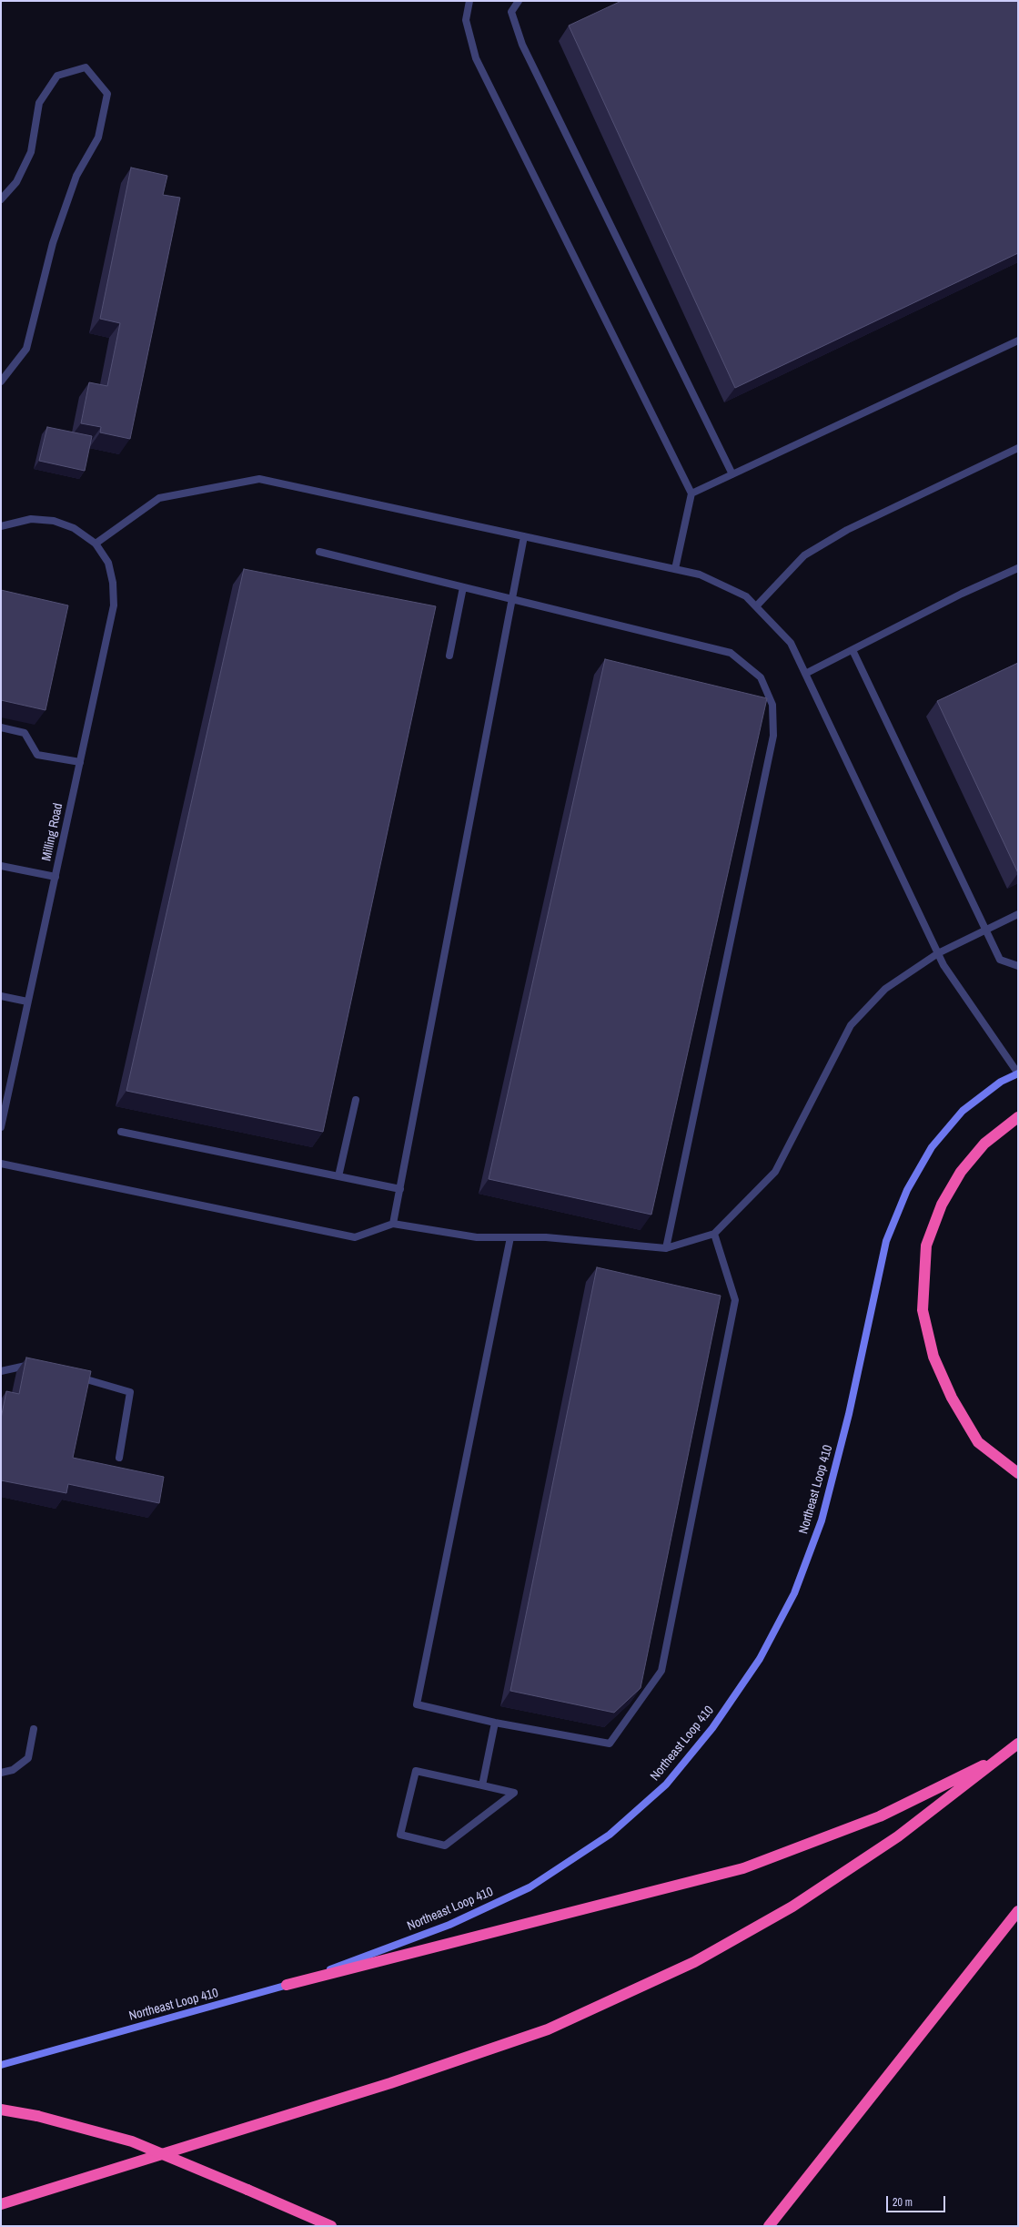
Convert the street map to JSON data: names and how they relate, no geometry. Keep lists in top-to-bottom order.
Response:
{
  "streets": {
    "main road": ["Northeast Loop 410"],
    "street": ["Milling Road"]
  },
  "scale_bar": "20 m"
}
